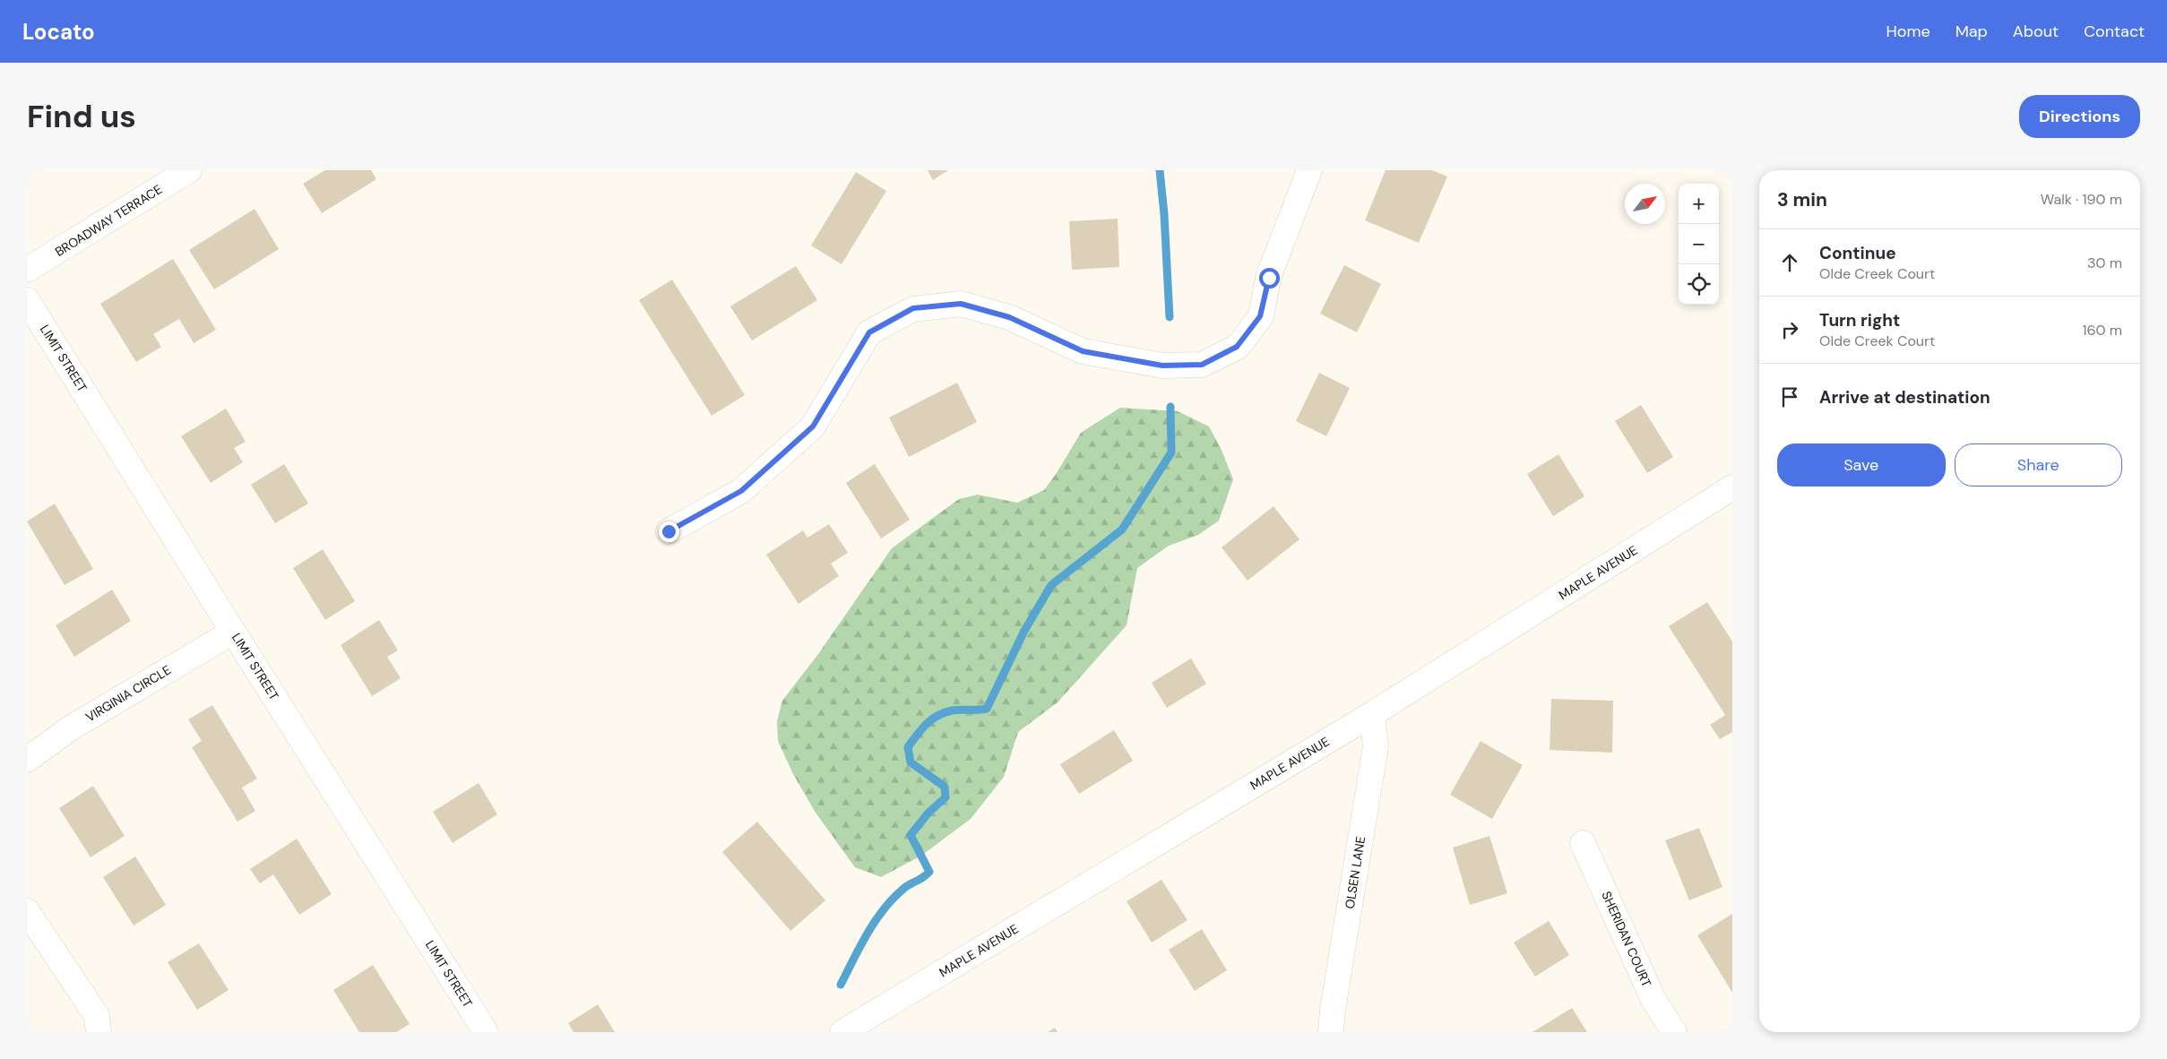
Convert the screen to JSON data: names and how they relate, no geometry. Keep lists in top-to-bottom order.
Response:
{
  "streets": {
    "street": [
      "BROADWAY TERRACE",
      "LIMIT STREET",
      "MAPLE AVENUE",
      "VIRGINIA CIRCLE",
      "OLSEN LANE",
      "SHERIDAN COURT"
    ]
  },
  "crossings": [
    ["LIMIT STREET", "VIRGINIA CIRCLE"],
    ["MAPLE AVENUE", "OLSEN LANE"]
  ],
  "north": "top right",
  "page": {
    "header": "Locato",
    "nav": [
      "Home",
      "Map",
      "About",
      "Contact"
    ],
    "buttons": [
      "Directions",
      ["Save", "Share"]
    ],
    "title": "Find us",
    "heading": ["3 min", "Walk · 190 m"],
    "map_buttons": ["+", "−"],
    "list": [
      ["Continue", "Olde Creek Court", "30 m"],
      ["Turn right", "Olde Creek Court", "160 m"],
      "Arrive at destination"
    ]
  }
}
